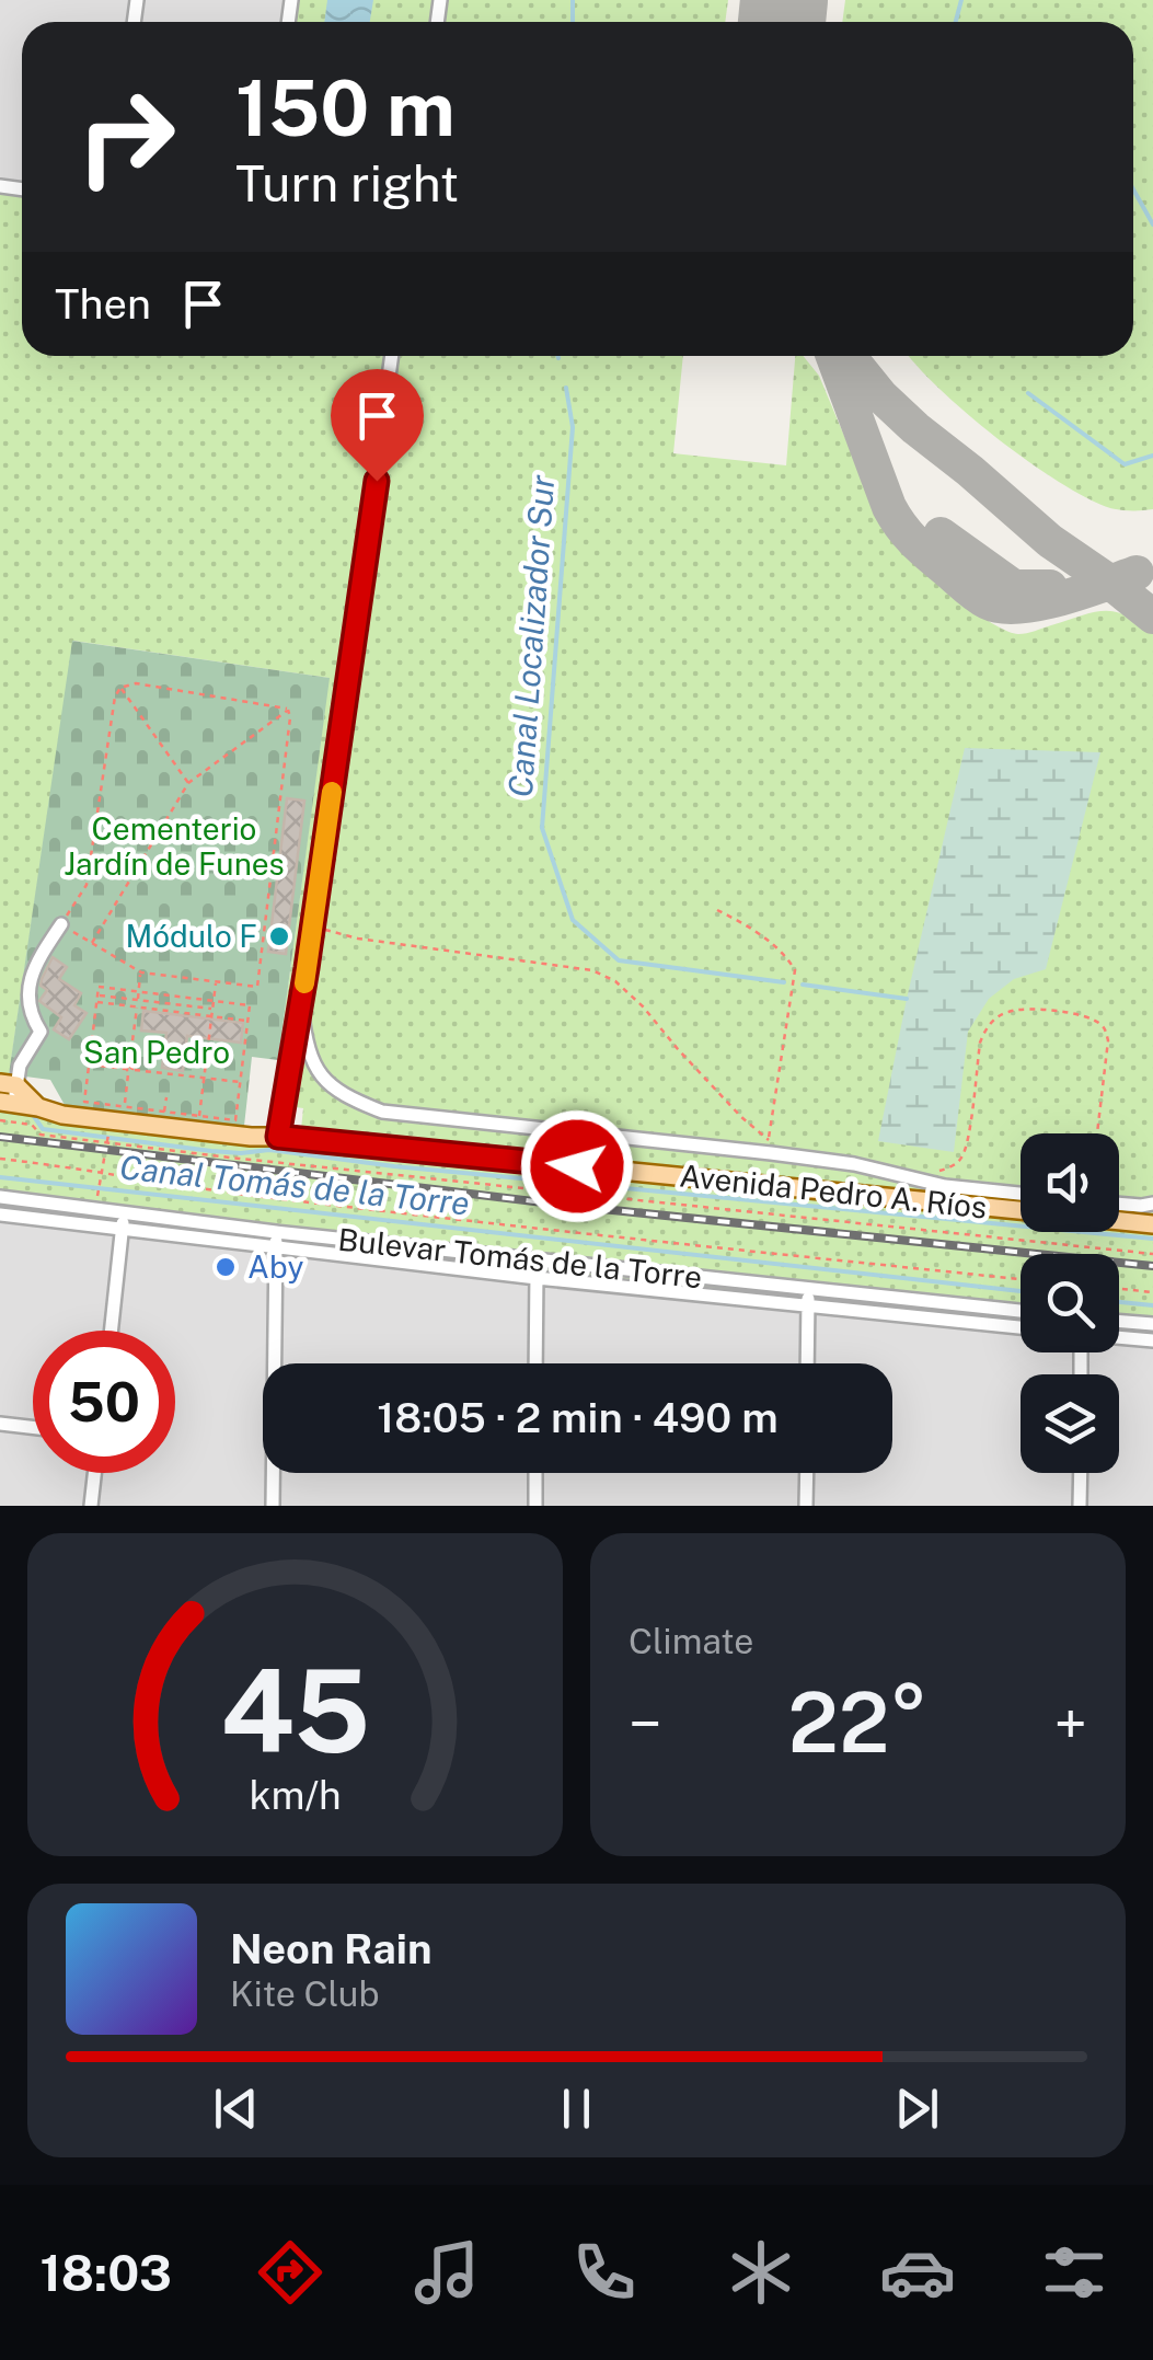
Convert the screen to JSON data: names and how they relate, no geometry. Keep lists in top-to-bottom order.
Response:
{
  "streets": {
    "main road": ["Avenida Pedro A. Ríos"],
    "street": ["Bulevar Tomás de la Torre"]
  },
  "water": ["Canal Localizador Sur", "Canal Tomás de la Torre"],
  "parks": ["Cementerio Jardín de Funes", "San Pedro"],
  "places": ["Módulo F", "Aby"],
  "page": {
    "turn": ["150 m", "Turn right"],
    "then": "Then",
    "limit": "50",
    "trip": "18:05 · 2 min · 490 m",
    "tile": "Climate",
    "heat": ["−", "22°", "+"],
    "song": ["Neon Rain", "Kite Club"],
    "tabs": "18:03",
    "gauge": ["45", "km/h"]
  }
}
